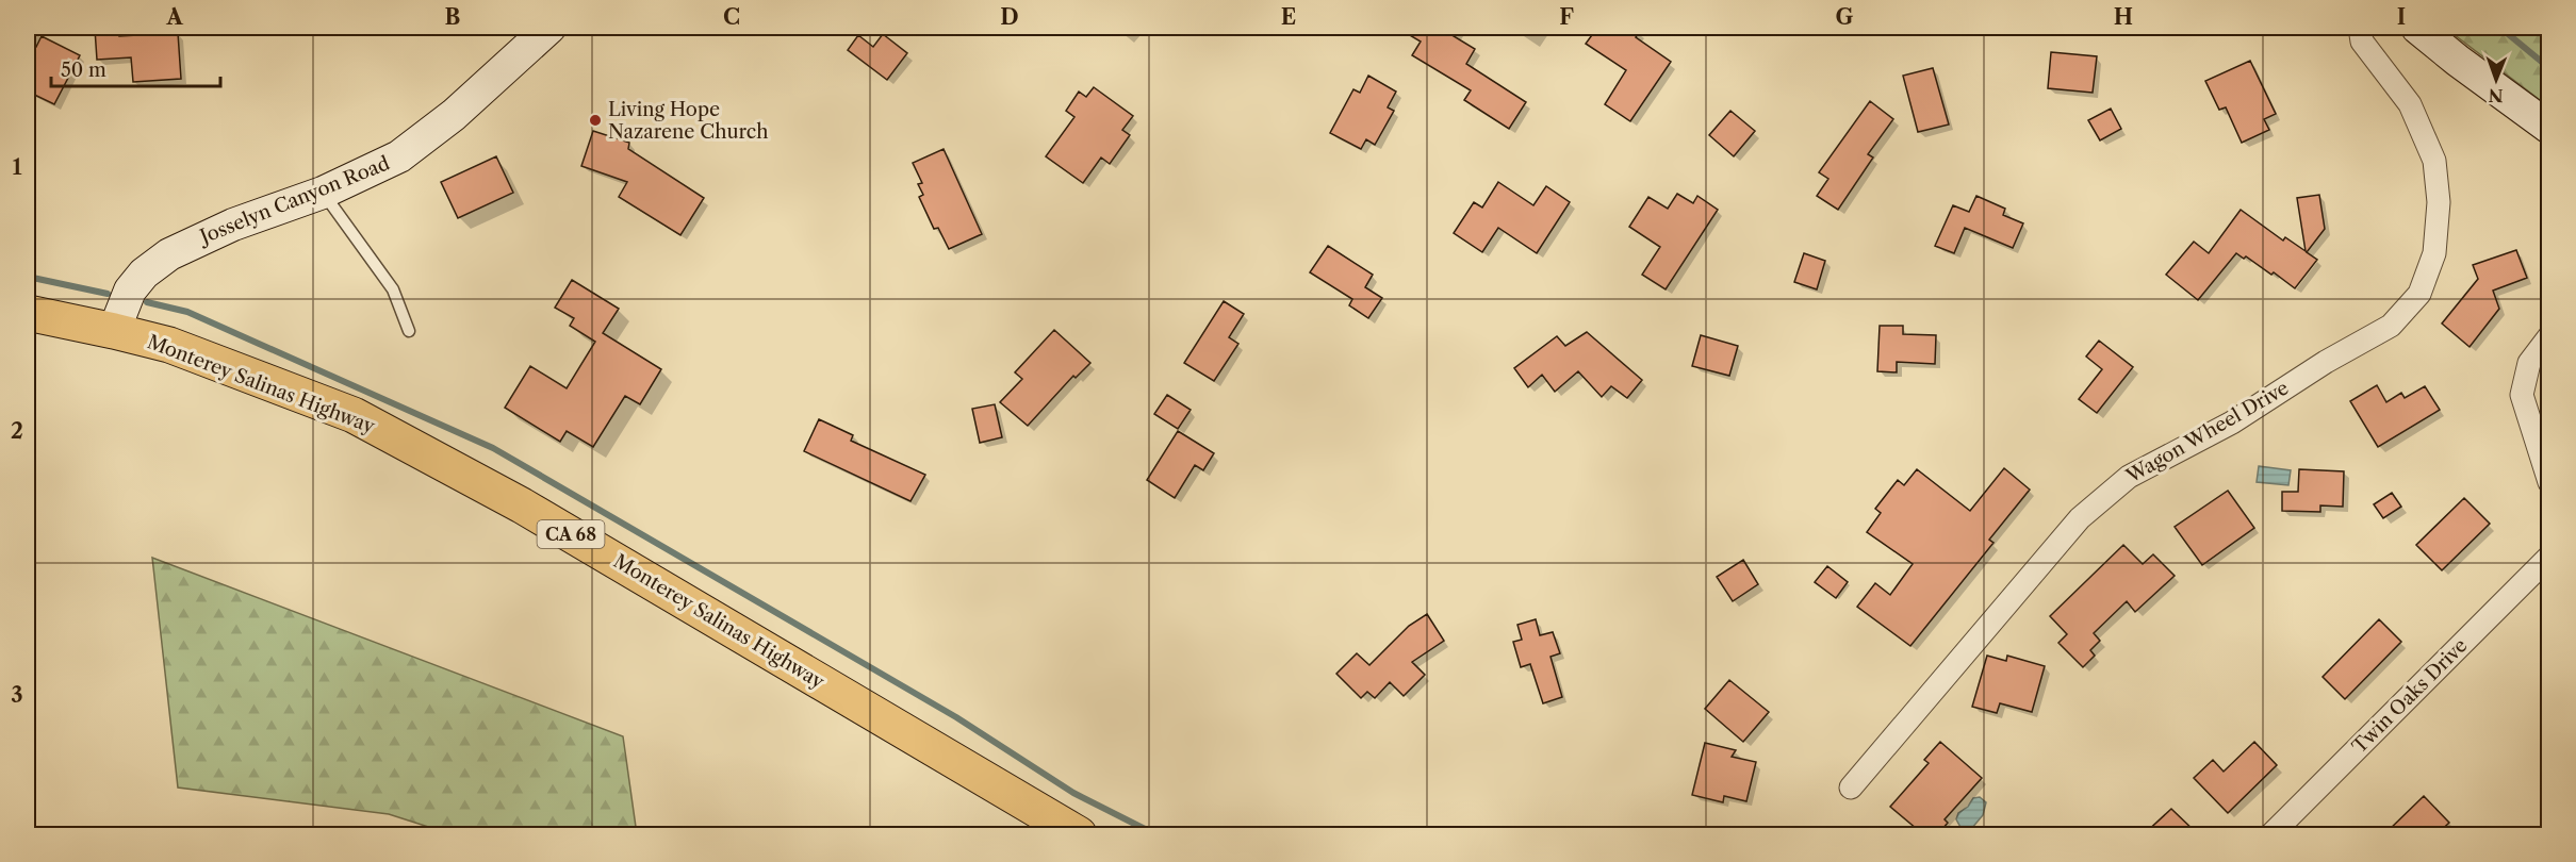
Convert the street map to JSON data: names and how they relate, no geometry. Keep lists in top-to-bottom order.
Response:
{
  "streets": {
    "highway": ["Monterey Salinas Highway", "CA 68"],
    "street": ["Josselyn Canyon Road", "Wagon Wheel Drive", "Twin Oaks Drive"]
  },
  "crossings": [
    ["Josselyn Canyon Road", "Monterey Salinas Highway"]
  ],
  "places": ["Living Hope Nazarene Church"],
  "scale_bar": "50 m",
  "north": "bottom",
  "grid": {
    "columns": [
      "A",
      "B",
      "C",
      "D",
      "E",
      "F",
      "G",
      "H",
      "I"
    ],
    "rows": ["1", "2", "3"]
  }
}
